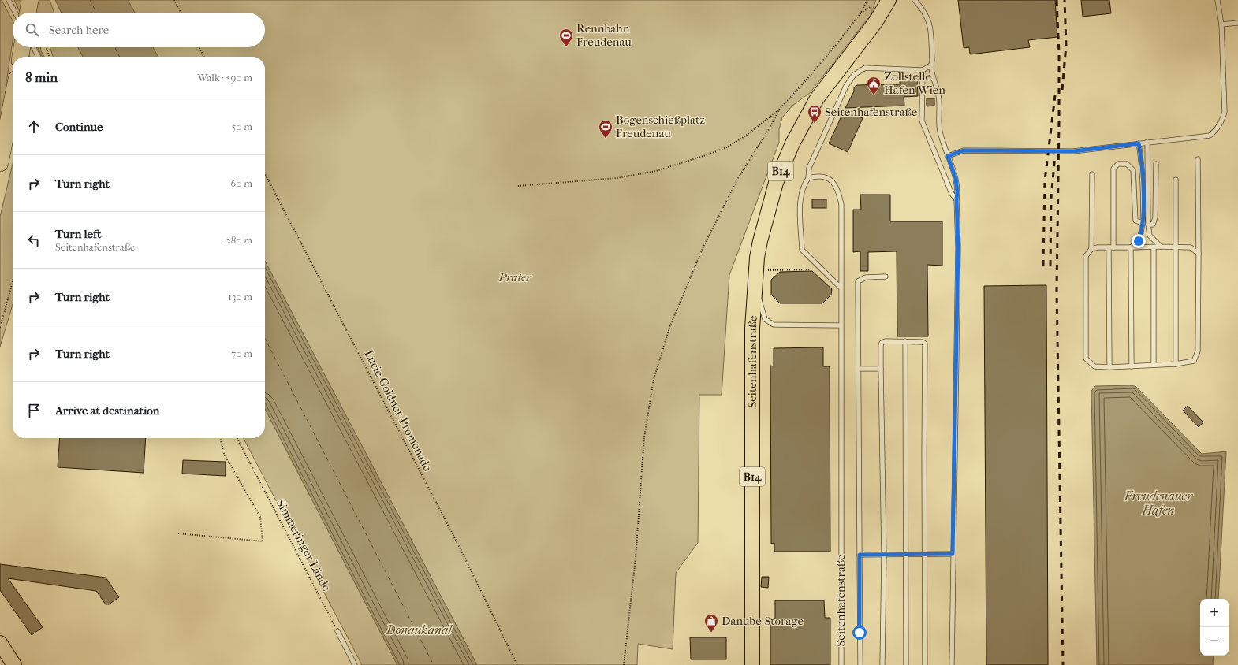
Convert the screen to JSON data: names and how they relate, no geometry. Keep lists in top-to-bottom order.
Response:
{
  "streets": {
    "main road": ["B14", "Seitenhafenstraße"],
    "path": ["Lucie-Goldner-Promenade", "Simmeringer Lände"]
  },
  "water": ["Freudenauer Hafen", "Donaukanal"],
  "parks": ["Prater"],
  "places": {
    "sports": ["Rennbahn Freudenau", "Bogenschießplatz Freudenau"],
    "public building": ["Zollstelle Hafen Wien"],
    "bus stop": ["Seitenhafenstraße"],
    "shop": ["Danube-Storage"]
  },
  "page": {
    "search": "Search here",
    "heading": ["8 min", "Walk · 590 m"],
    "list": [
      ["Continue", "50 m"],
      ["Turn right", "60 m"],
      ["Turn left", "Seitenhafenstraße", "280 m"],
      ["Turn right", "130 m"],
      ["Turn right", "70 m"],
      "Arrive at destination"
    ],
    "map_buttons": ["+", "−"]
  }
}
